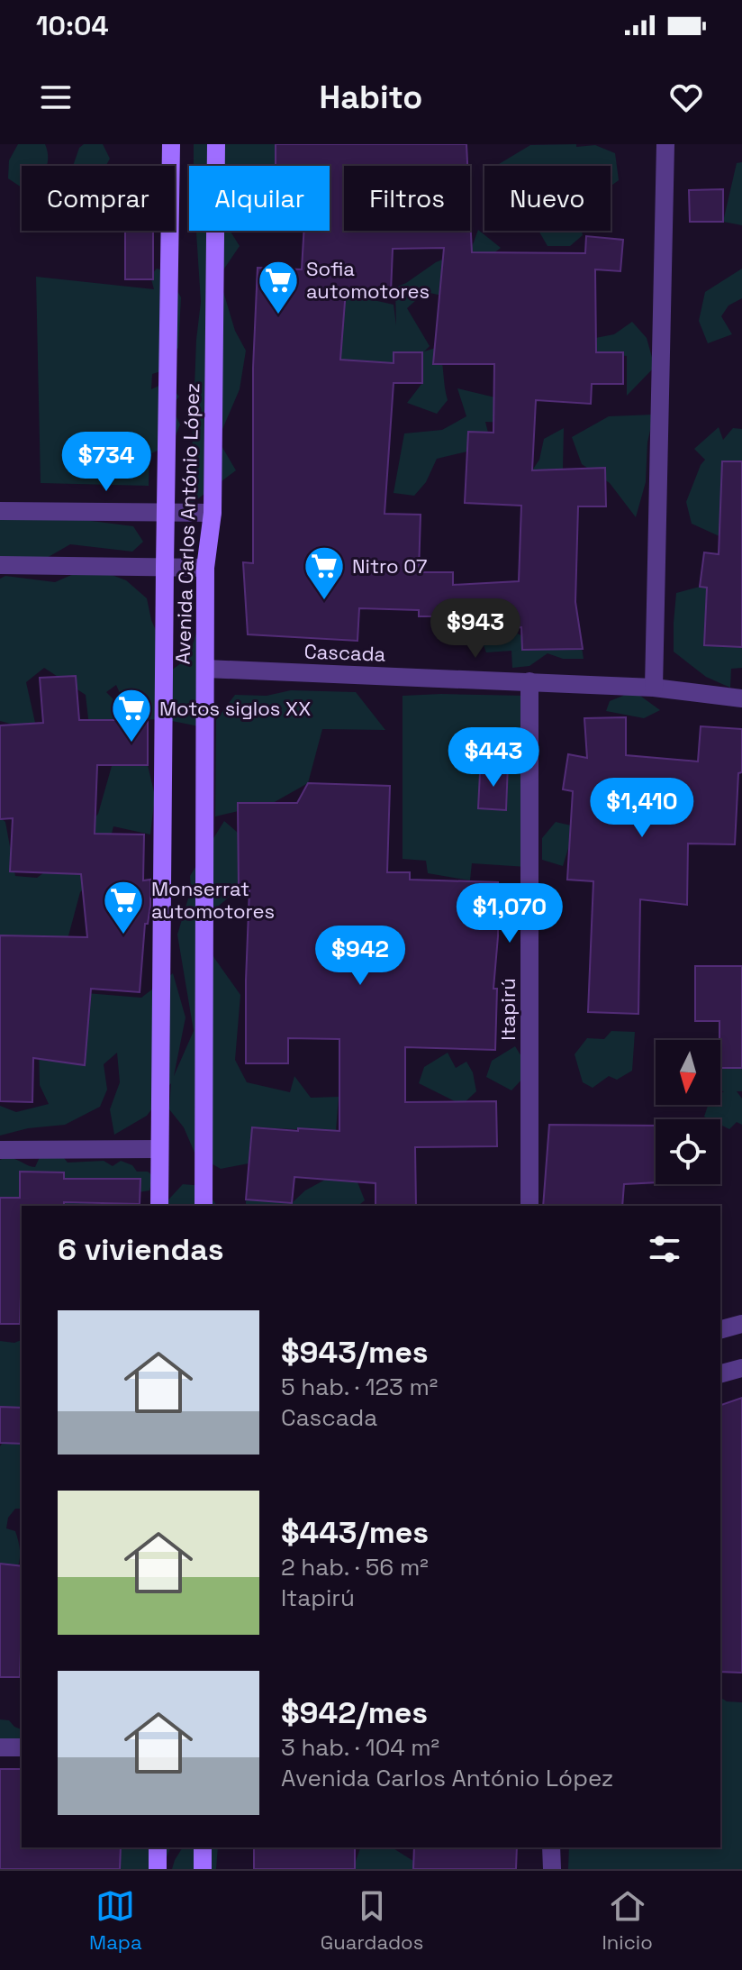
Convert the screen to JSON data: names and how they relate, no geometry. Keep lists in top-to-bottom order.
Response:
{
  "streets": {
    "main road": ["Avenida Carlos António López"],
    "street": ["Cascada", "Itapirú"]
  },
  "crossings": [
    ["Avenida Carlos António López", "Cascada"],
    ["Cascada", "Itapirú"]
  ],
  "places": {
    "supermarket": [
      "Sofia automotores",
      "Nitro 07",
      "Motos siglos XX",
      "Monserrat automotores"
    ]
  },
  "north": "bottom",
  "page": {
    "status": "10:04",
    "header": "Habito",
    "chip": [
      "Comprar",
      "Alquilar",
      "Filtros",
      "Nuevo"
    ],
    "price": [
      "$734",
      "$943",
      "$443",
      "$1,410",
      "$1,070",
      "$942"
    ],
    "heading": "6 viviendas",
    "list": [
      {
        "name": "$943/mes",
        "note": "5 hab. · 123 m² · Cascada"
      },
      {
        "name": "$443/mes",
        "note": "2 hab. · 56 m² · Itapirú"
      },
      {
        "name": "$942/mes",
        "note": "3 hab. · 104 m² · Avenida Carlos António López"
      }
    ],
    "tabs": ["Mapa", "Guardados", "Inicio"]
  }
}
